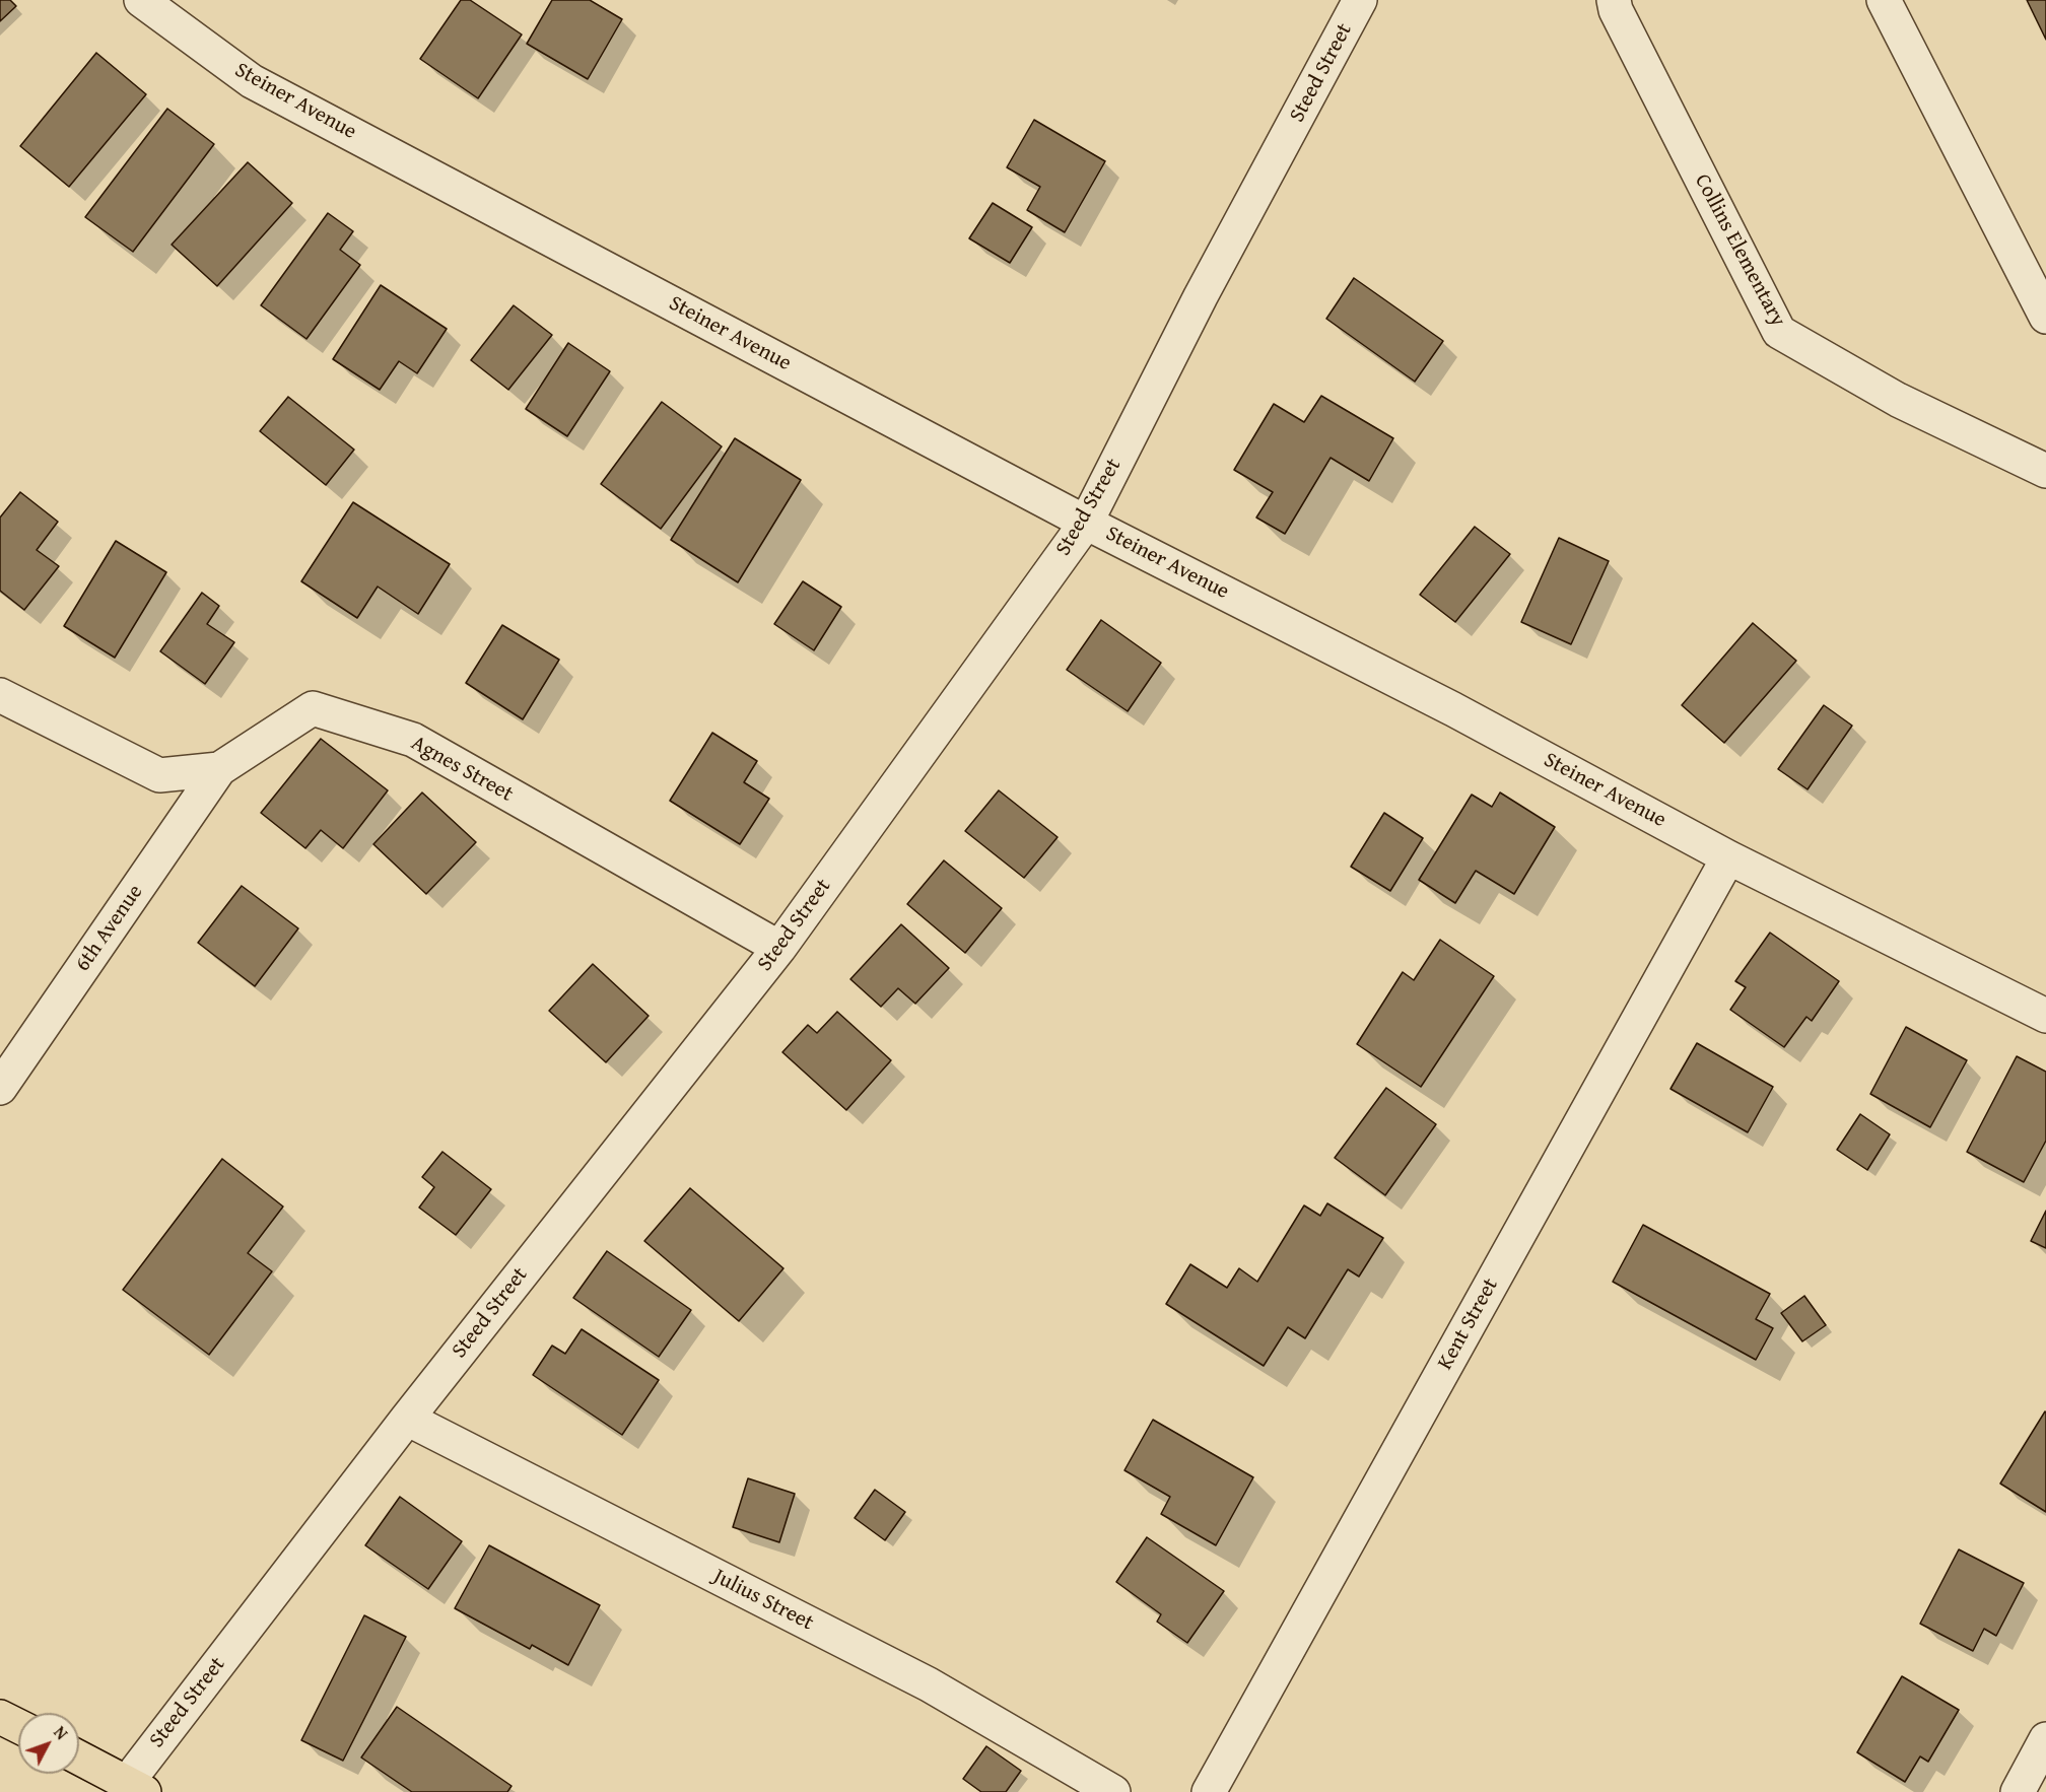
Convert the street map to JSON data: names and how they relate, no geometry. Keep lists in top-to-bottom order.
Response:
{
  "streets": {
    "street": [
      "Steed Street",
      "Steiner Avenue",
      "Collins Elementary",
      "Agnes Street",
      "6th Avenue",
      "Kent Street",
      "Julius Street"
    ]
  },
  "crossings": [
    ["Steed Street", "Steiner Avenue"],
    ["Steed Street", "Agnes Street"],
    ["Steed Street", "Julius Street"],
    ["Steiner Avenue", "Kent Street"],
    ["Agnes Street", "6th Avenue"]
  ],
  "north": "top right"
}
